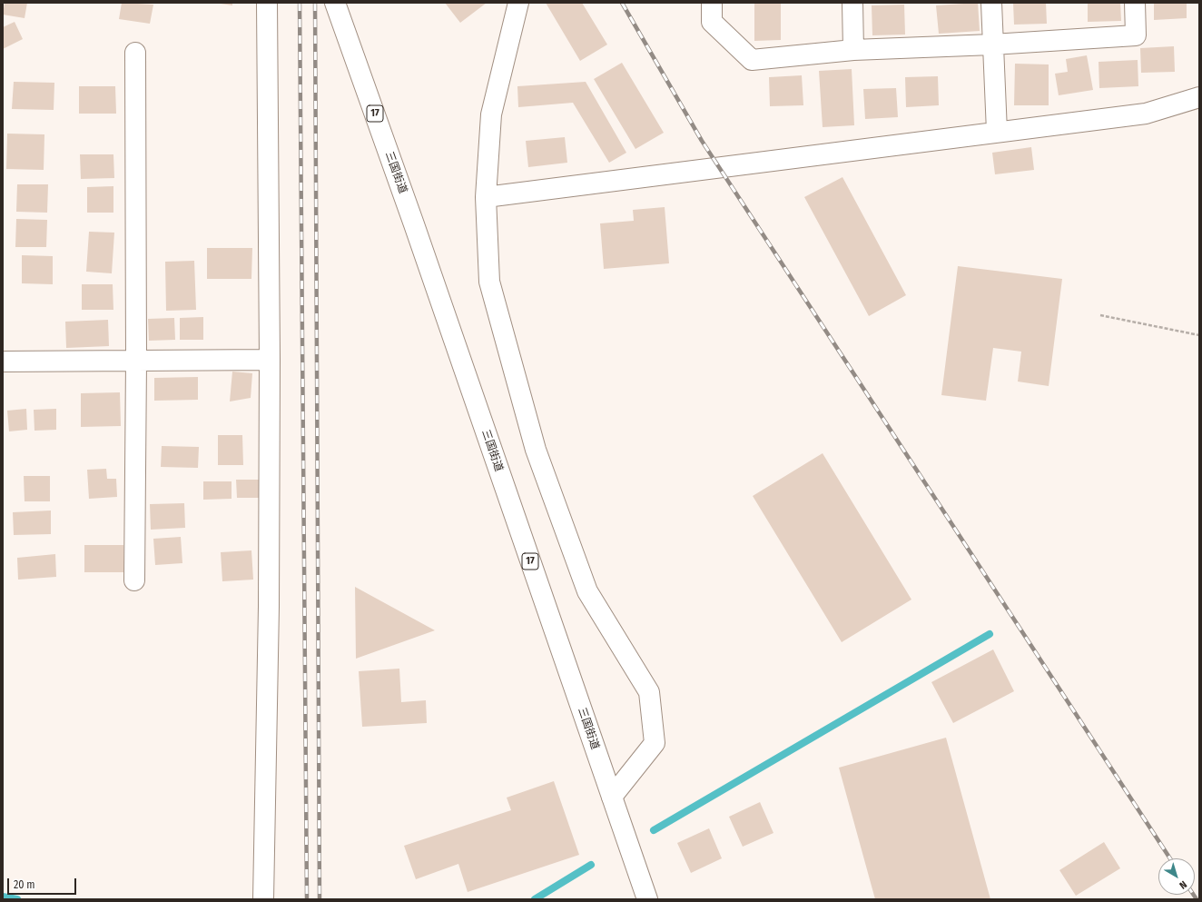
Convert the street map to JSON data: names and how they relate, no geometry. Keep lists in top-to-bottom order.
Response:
{
  "streets": {
    "main road": ["17", "三国街道"]
  },
  "scale_bar": "20 m",
  "north": "bottom right"
}
